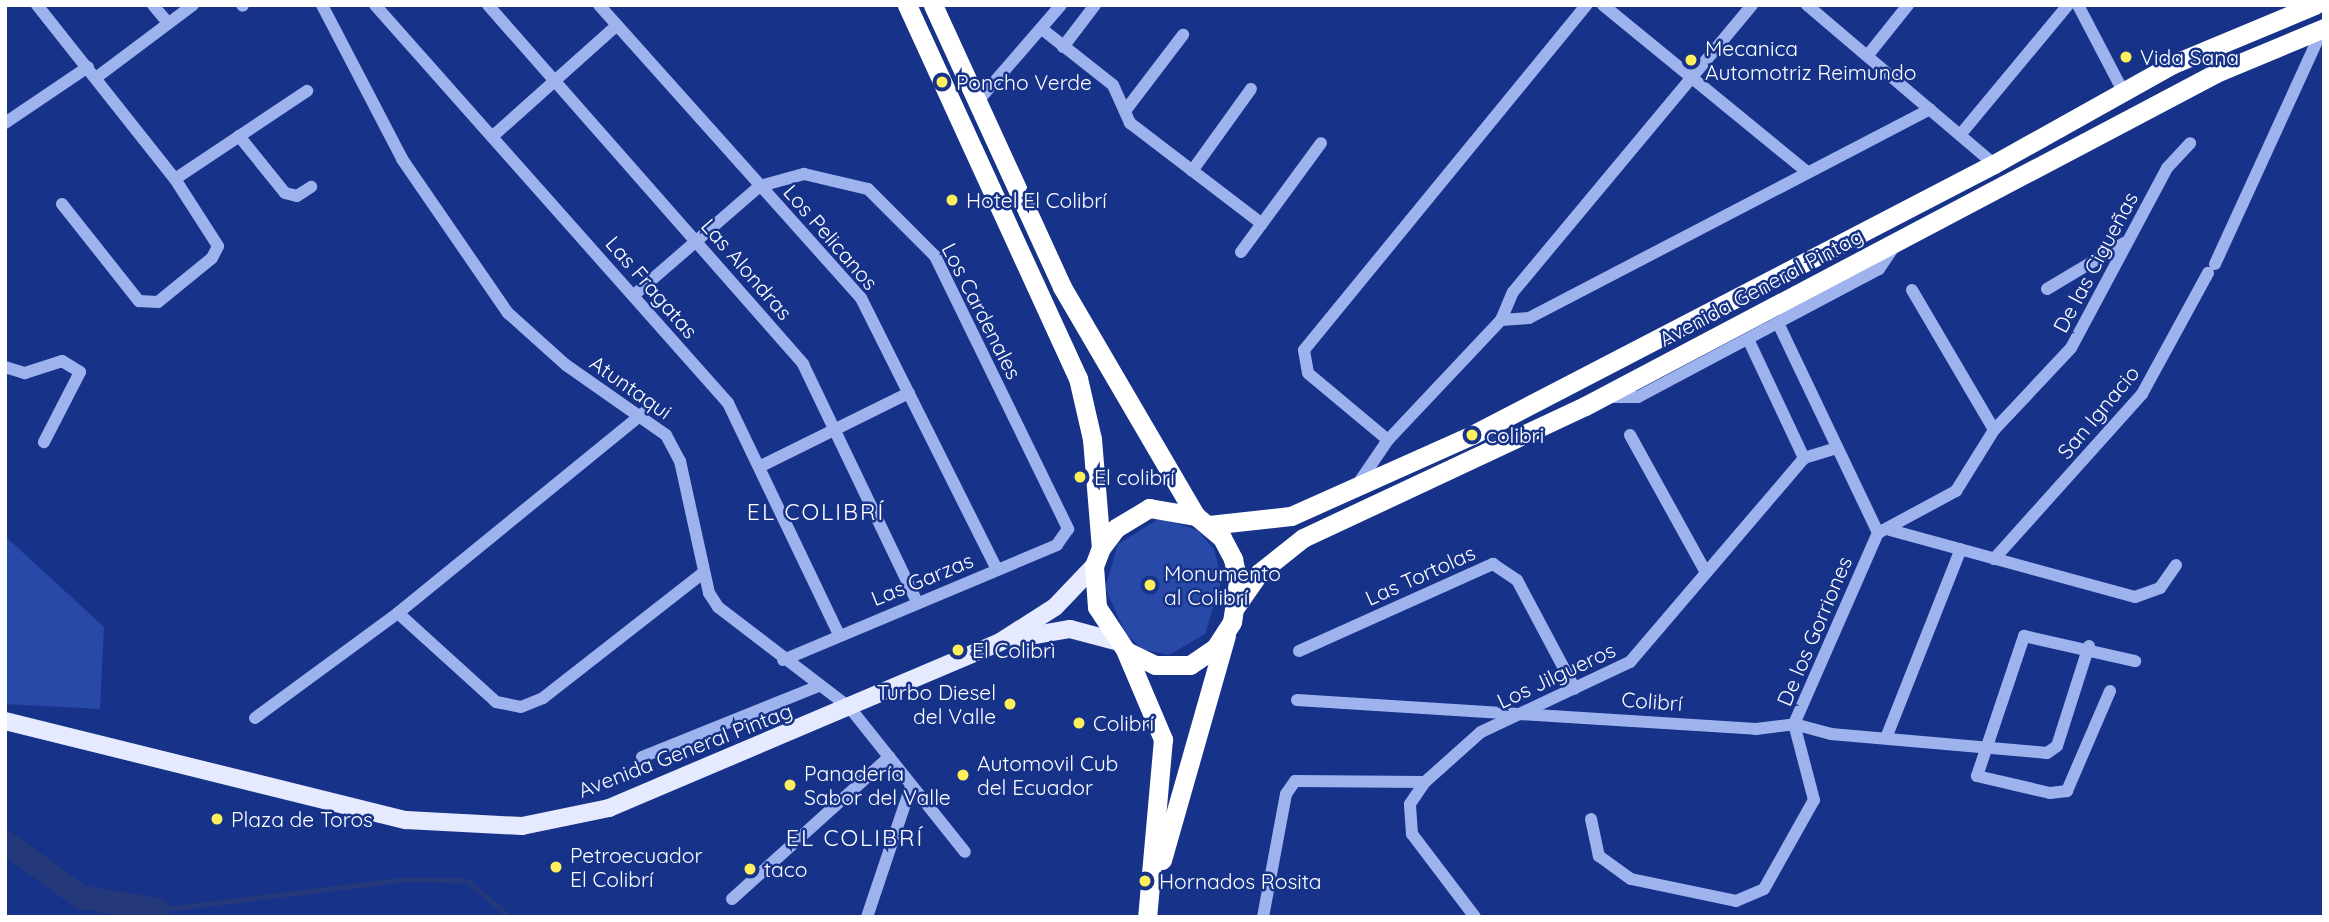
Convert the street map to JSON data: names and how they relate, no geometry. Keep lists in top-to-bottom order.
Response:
{
  "streets": {
    "highway": ["Avenida General Pintag"],
    "street": [
      "Los Pelicanos",
      "De las Cigueñas",
      "Las Alondras",
      "Las Fragatas",
      "Los Cardenales",
      "Atuntaqui",
      "San Ignacio",
      "Las Tortolas",
      "Las Garzas",
      "De los Gorriones",
      "Los Jilgueros",
      "Colibrí"
    ]
  },
  "crossings": [
    ["Los Pelicanos", "Los Cardenales"],
    ["Los Pelicanos", "Las Garzas"],
    ["De las Cigueñas", "De los Gorriones"],
    ["Las Alondras", "Las Garzas"],
    ["Las Fragatas", "Las Garzas"],
    ["Avenida General Pintag", "Atuntaqui"],
    ["Avenida General Pintag", "San Ignacio"],
    ["Los Cardenales", "Las Garzas"],
    ["Atuntaqui", "Las Garzas"],
    ["Las Tortolas", "Los Jilgueros"],
    ["De los Gorriones", "Colibrí"],
    ["Los Jilgueros", "Colibrí"]
  ],
  "districts": ["EL COLIBRÍ", "EL COLIBRÍ"],
  "places": [
    "Vida Sana",
    "Mecanica Automotriz Reimundo",
    "Poncho Verde",
    "Hotel El Colibrí",
    "colibri",
    "El colibrí",
    "Monumento al Colibrí",
    "El Colibrì",
    "Turbo Diesel del Valle",
    "Colibrí",
    "Automovil Cub del Ecuador",
    "Panadería Sabor del Valle",
    "Plaza de Toros",
    "Petroecuador El Colibrí",
    "taco",
    "Hornados Rosita"
  ]
}
